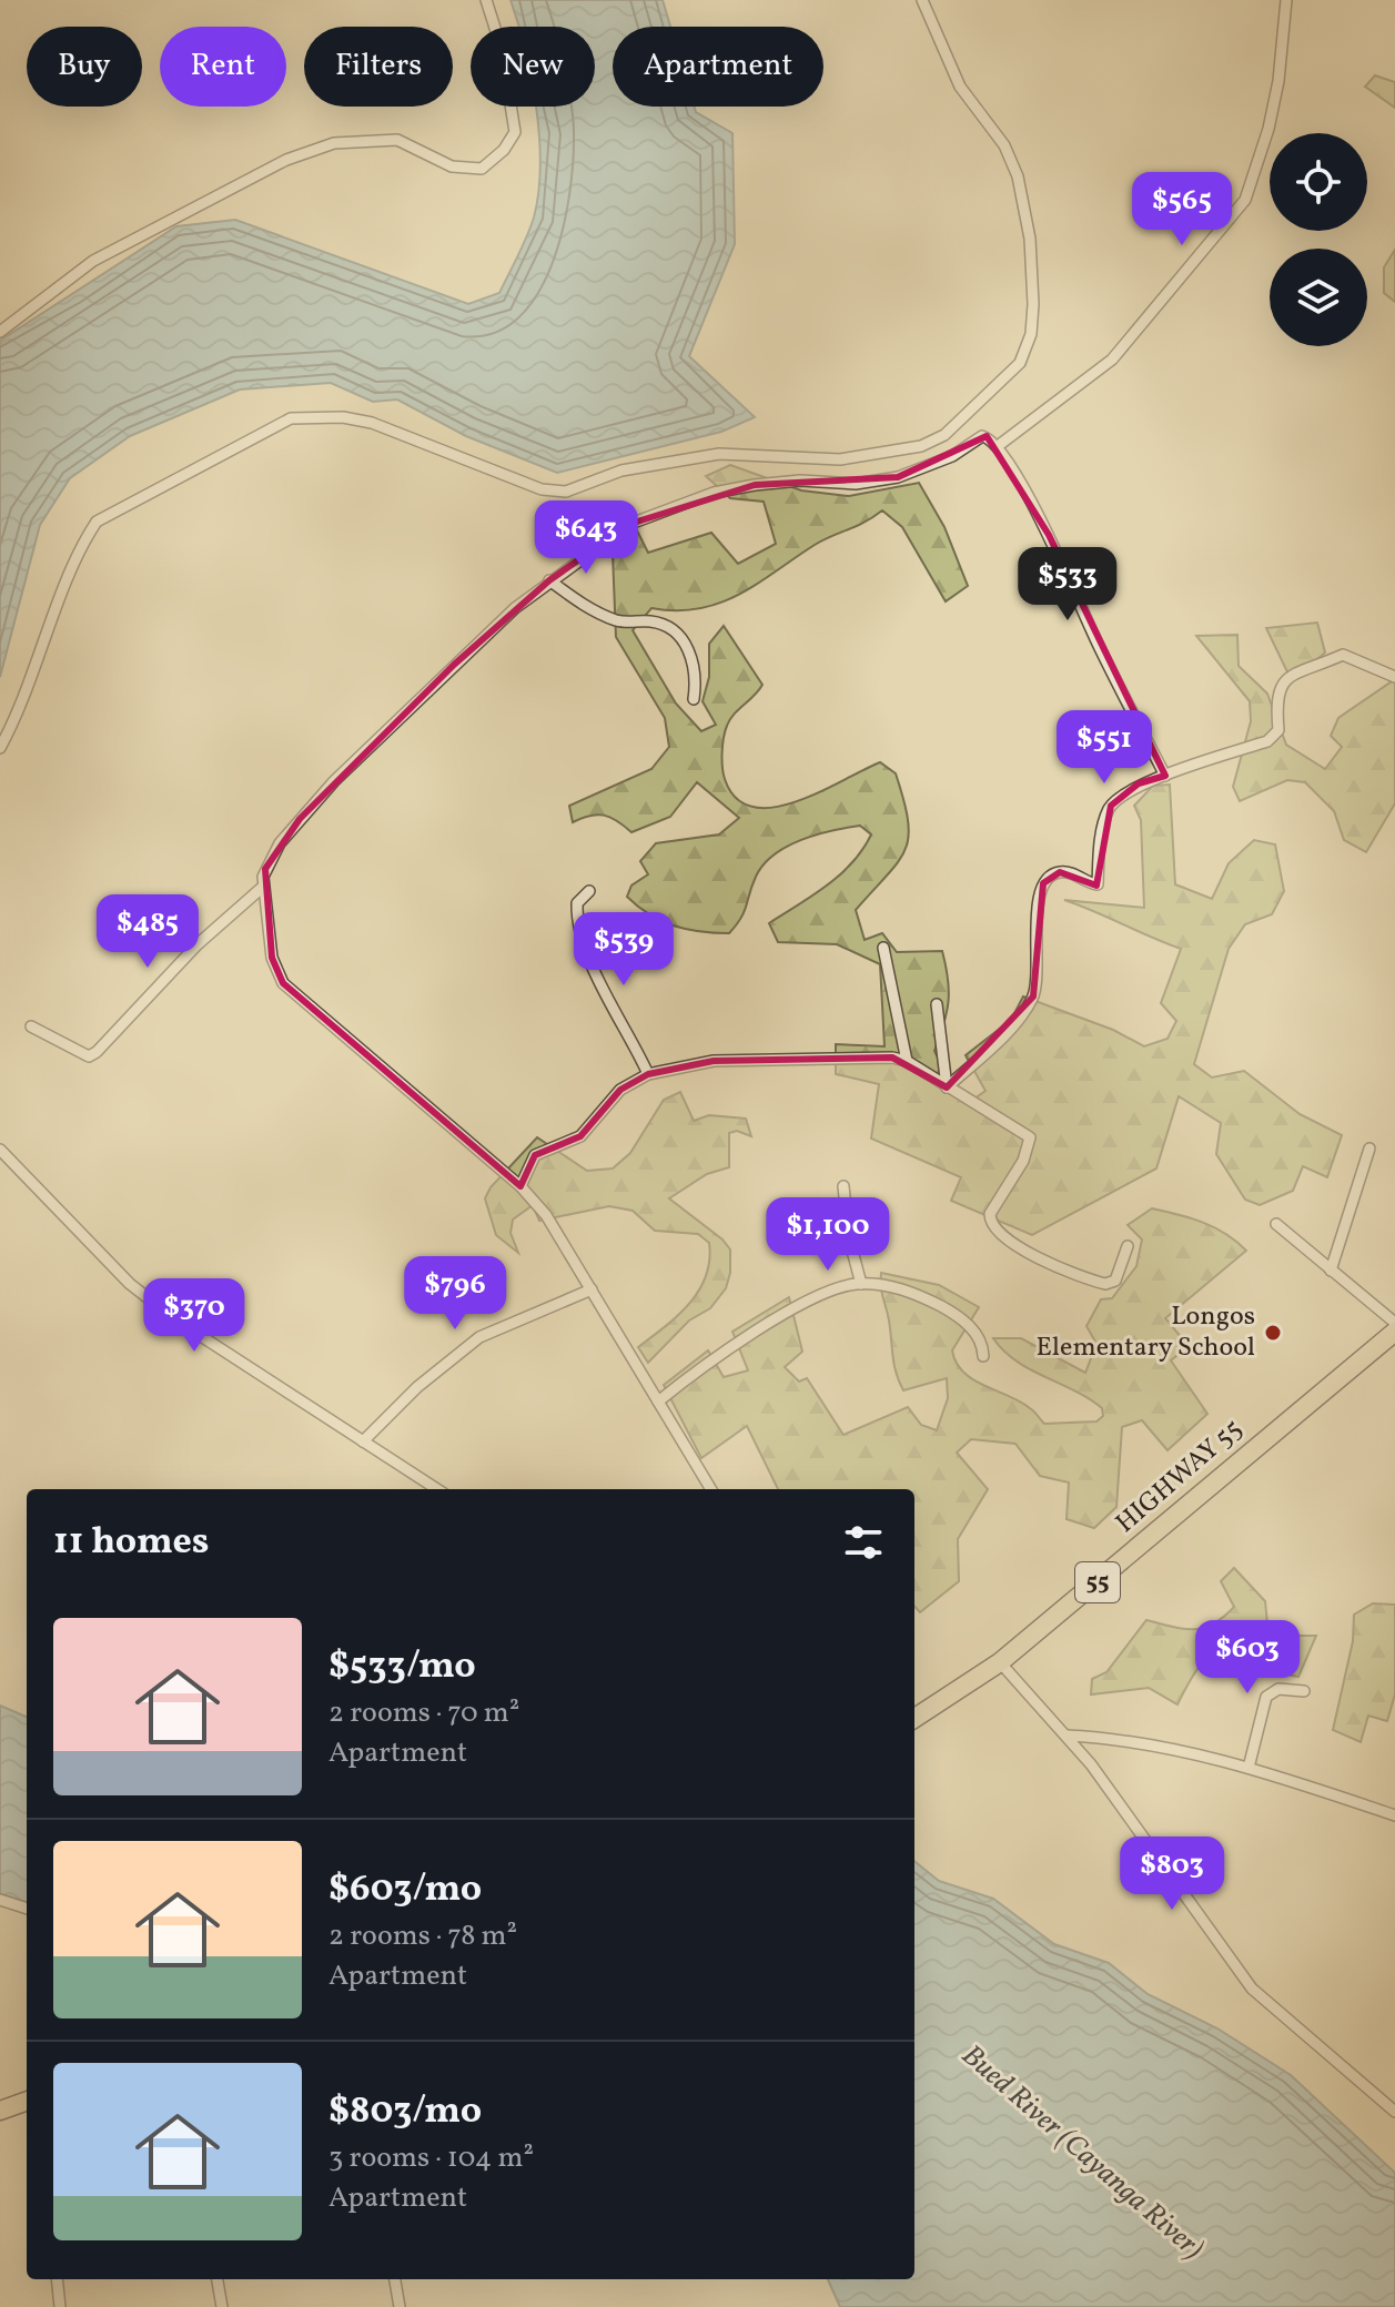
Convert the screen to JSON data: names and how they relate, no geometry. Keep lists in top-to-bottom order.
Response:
{
  "streets": {
    "highway": ["HIGHWAY 55", "55"]
  },
  "water": ["Bued River (Cayanga River)"],
  "places": ["Longos Elementary School"],
  "page": {
    "chip": [
      "Buy",
      "Rent",
      "Filters",
      "New",
      "Apartment"
    ],
    "price": [
      "$565",
      "$643",
      "$533",
      "$551",
      "$485",
      "$539",
      "$1,100",
      "$796",
      "$370",
      "$603",
      "$803"
    ],
    "heading": "11 homes",
    "list": [
      {
        "name": "$533/mo",
        "note": "2 rooms · 70 m² · Apartment"
      },
      {
        "name": "$603/mo",
        "note": "2 rooms · 78 m² · Apartment"
      },
      {
        "name": "$803/mo",
        "note": "3 rooms · 104 m² · Apartment"
      }
    ]
  }
}
